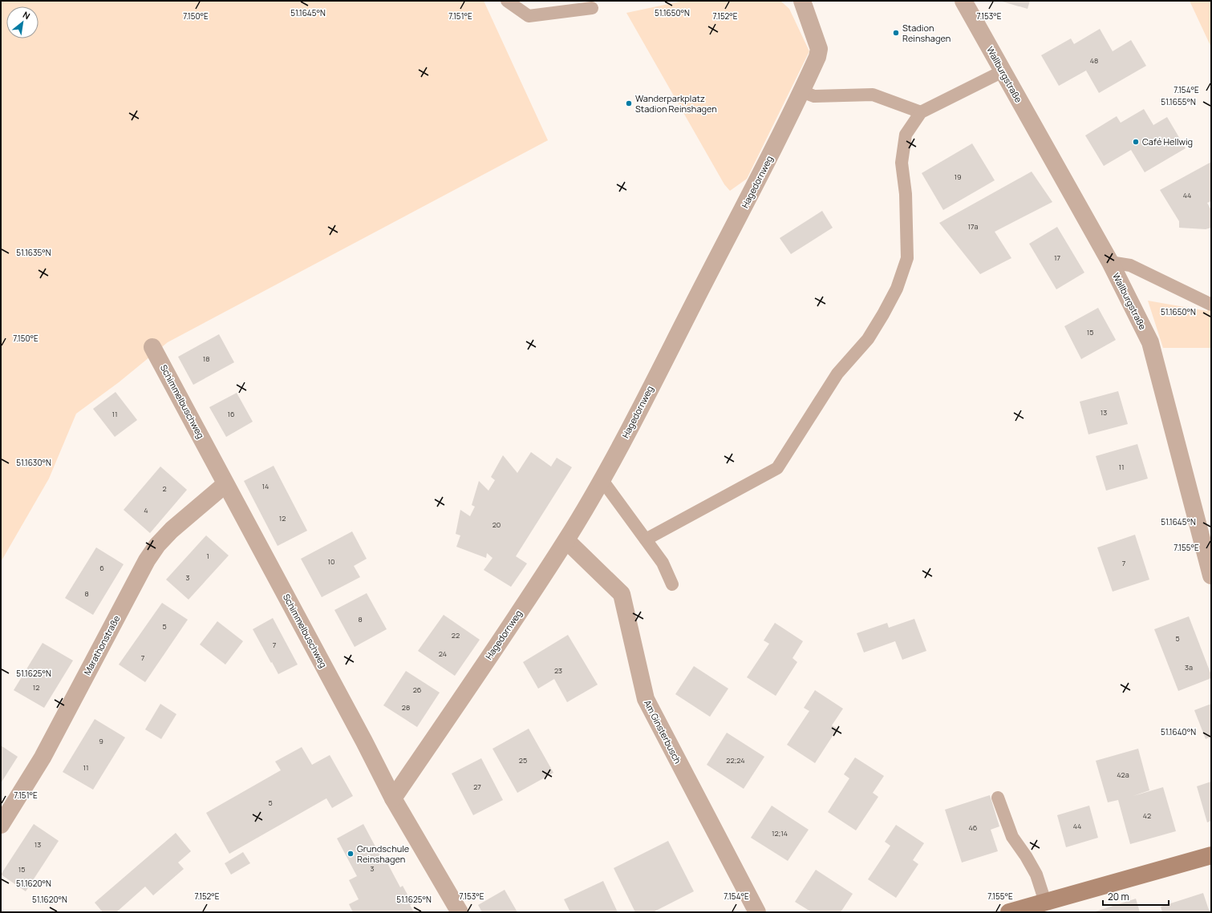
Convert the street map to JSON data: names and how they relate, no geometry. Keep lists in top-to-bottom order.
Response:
{
  "streets": {
    "street": [
      "Wallburgstraße",
      "Hagedornweg",
      "Schimmelbuschweg",
      "Marathonstraße",
      "Am Ginsterbusch"
    ]
  },
  "crossings": [
    ["Hagedornweg", "Schimmelbuschweg"],
    ["Hagedornweg", "Am Ginsterbusch"],
    ["Schimmelbuschweg", "Marathonstraße"]
  ],
  "places": [
    "Stadion Reinshagen",
    "Wanderparkplatz Stadion Reinshagen",
    "Café Hellwig",
    "Grundschule Reinshagen"
  ],
  "house_numbers": [
    "48",
    "19",
    "44",
    "17a",
    "17",
    "15",
    "18",
    "13",
    "11",
    "16",
    "11",
    "14",
    "2",
    "4",
    "12",
    "20",
    "1",
    "10",
    "7",
    "6",
    "3",
    "8",
    "8",
    "5",
    "22",
    "5",
    "7",
    "24",
    "7",
    "3a",
    "23",
    "12",
    "26",
    "28",
    "9",
    "25",
    "22;24",
    "11",
    "42a",
    "27",
    "5",
    "42",
    "44",
    "46",
    "12;14",
    "13",
    "3",
    "15"
  ],
  "scale_bar": "20 m",
  "north": "top right",
  "coordinates": [
    "51.1645°N",
    "51.1650°N",
    "7.150°E",
    "7.151°E",
    "7.152°E",
    "7.153°E",
    "7.154°E",
    "51.1655°N",
    "51.1635°N",
    "51.1630°N",
    "7.155°E",
    "51.1625°N",
    "51.1640°N",
    "51.1620°N"
  ]
}
